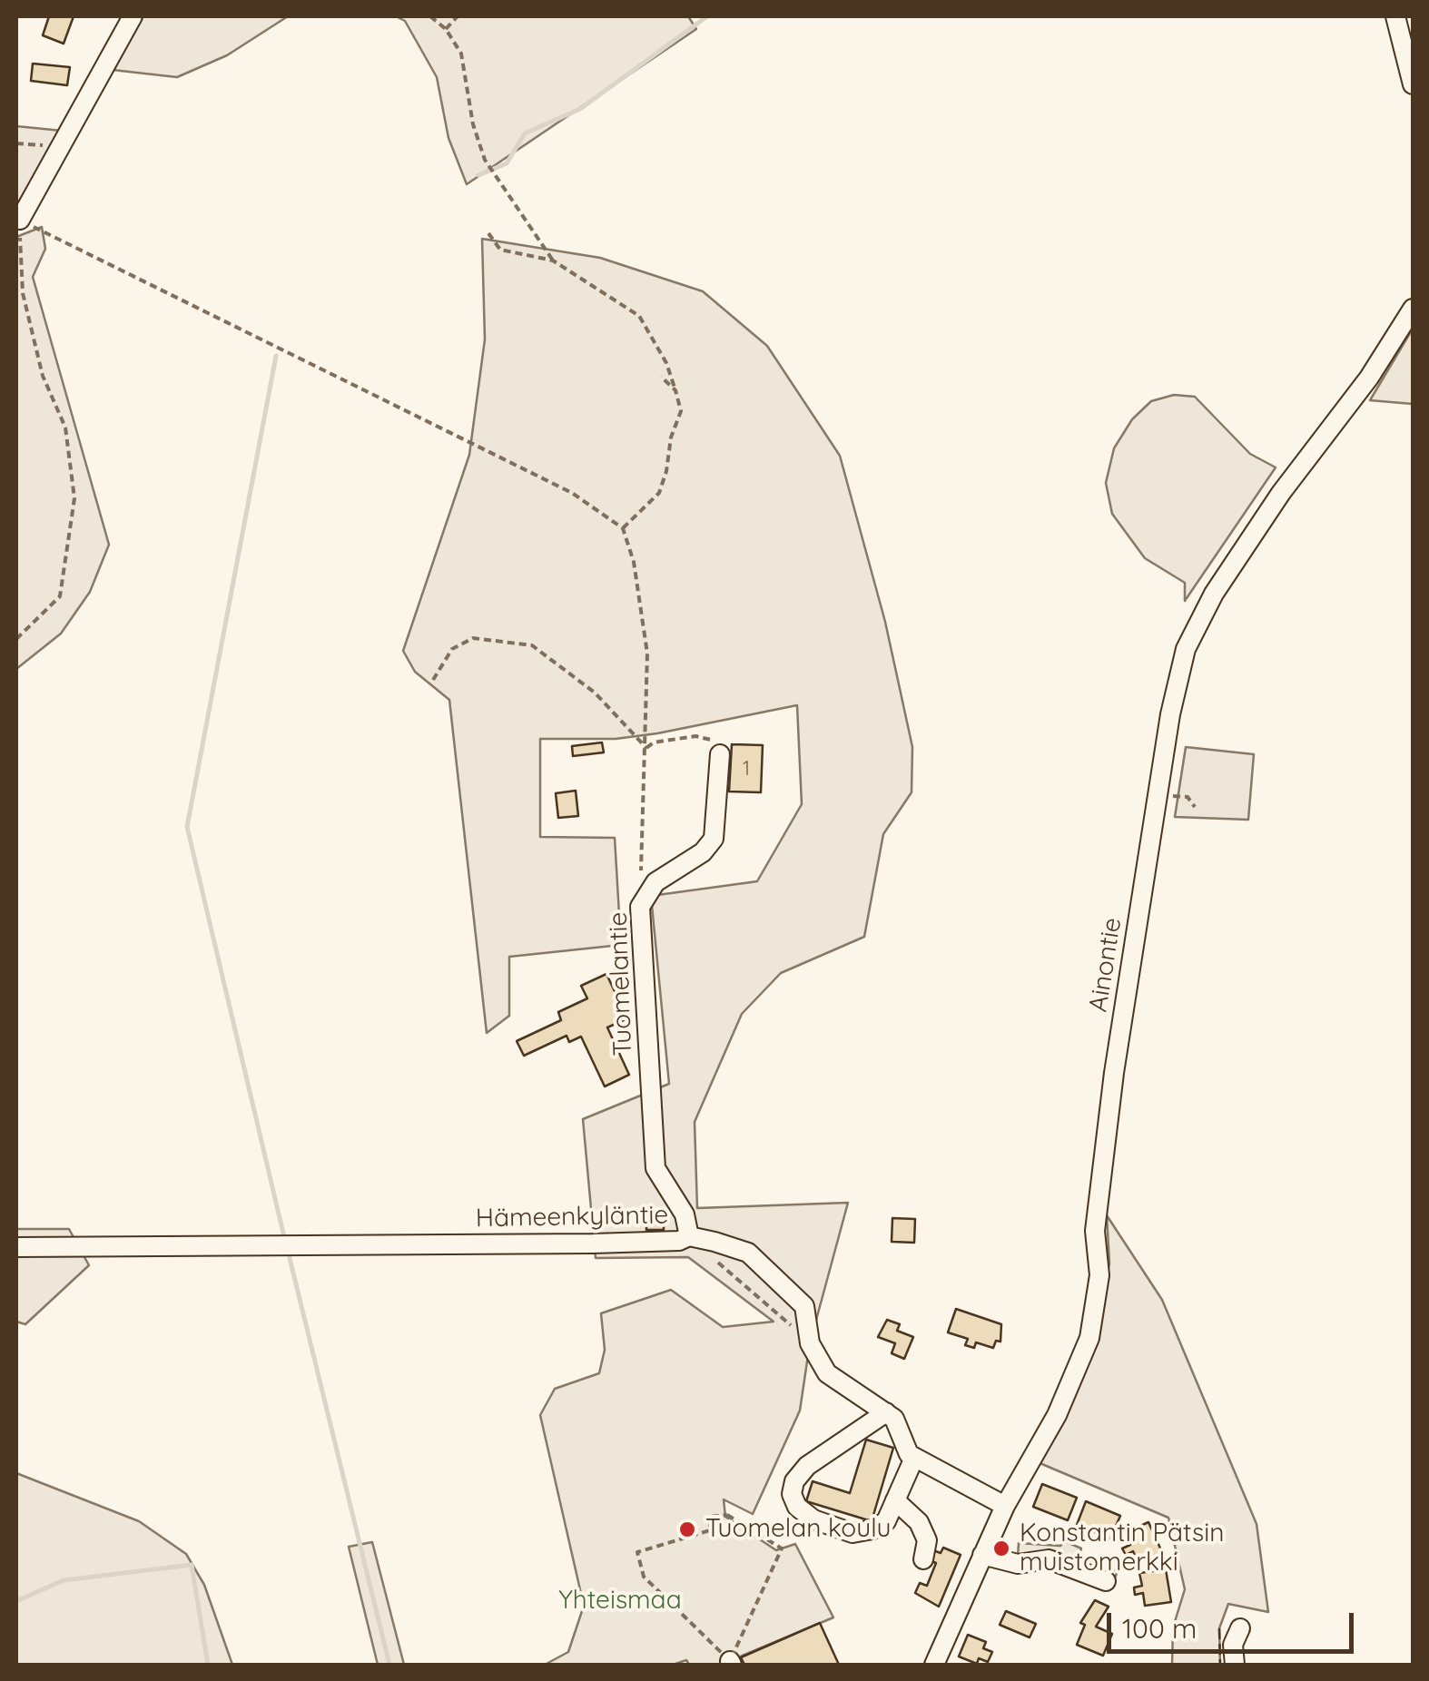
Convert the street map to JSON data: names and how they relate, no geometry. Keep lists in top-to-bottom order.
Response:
{
  "streets": {
    "street": ["Ainontie", "Tuomelantie", "Hämeenkyläntie"]
  },
  "crossings": [
    ["Tuomelantie", "Hämeenkyläntie"]
  ],
  "parks": ["Yhteismaa"],
  "places": ["Tuomelan koulu", "Konstantin Pätsin muistomerkki"],
  "house_numbers": ["1"],
  "scale_bar": "100 m"
}
